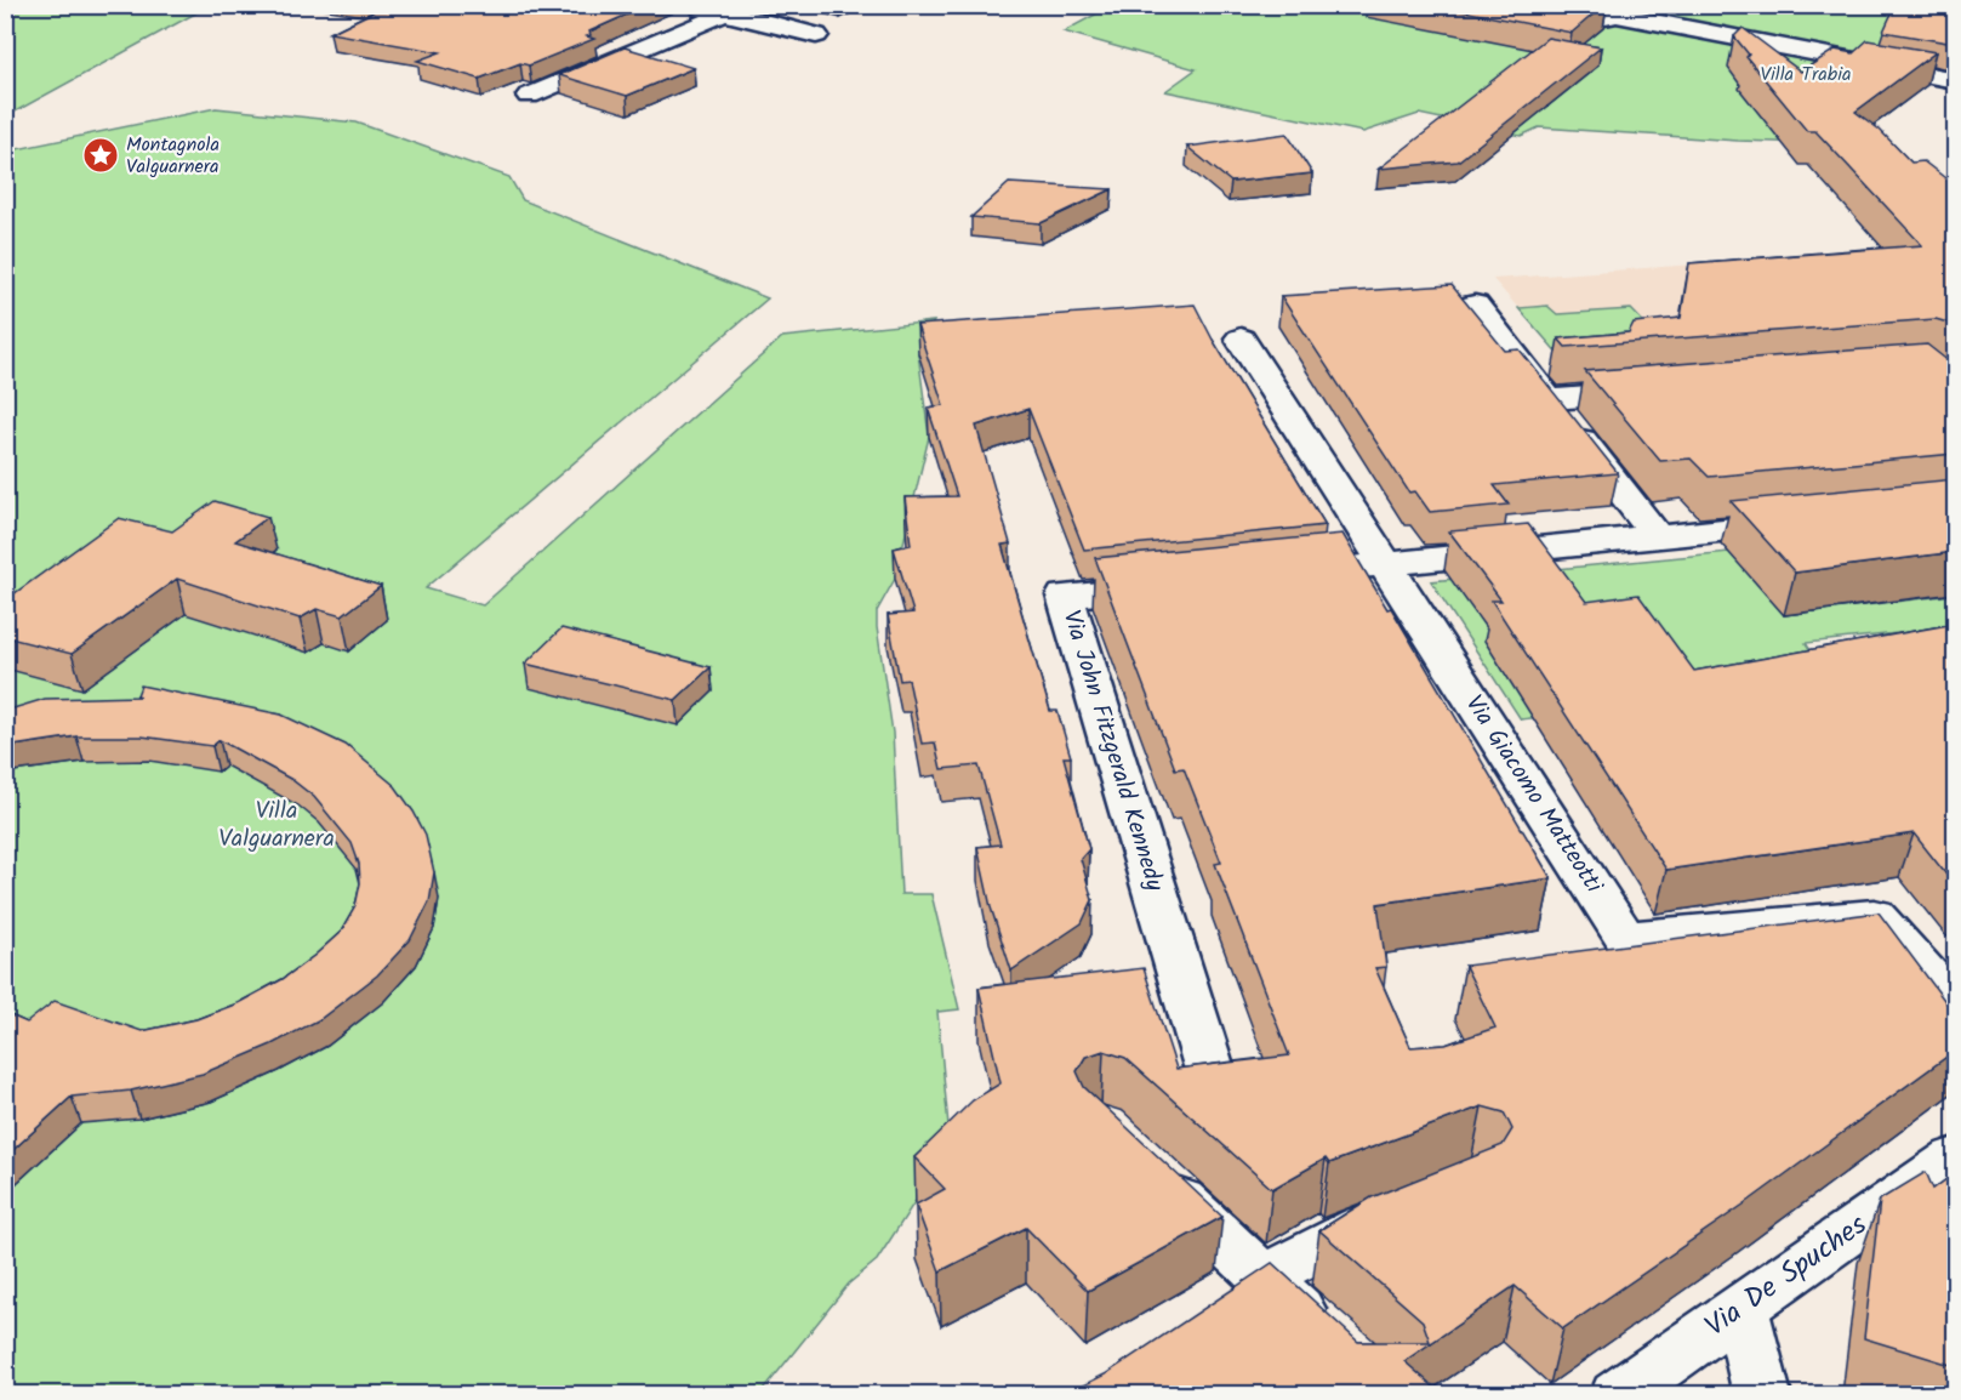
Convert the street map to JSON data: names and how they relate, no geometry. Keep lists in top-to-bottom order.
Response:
{
  "streets": {
    "street": ["Via John Fitzgerald Kennedy", "Via Giacomo Matteotti", "Via De Spuches"]
  },
  "parks": ["Villa Trabia", "Villa Valguarnera"],
  "places": {
    "place": ["Montagnola Valguarnera"]
  }
}
